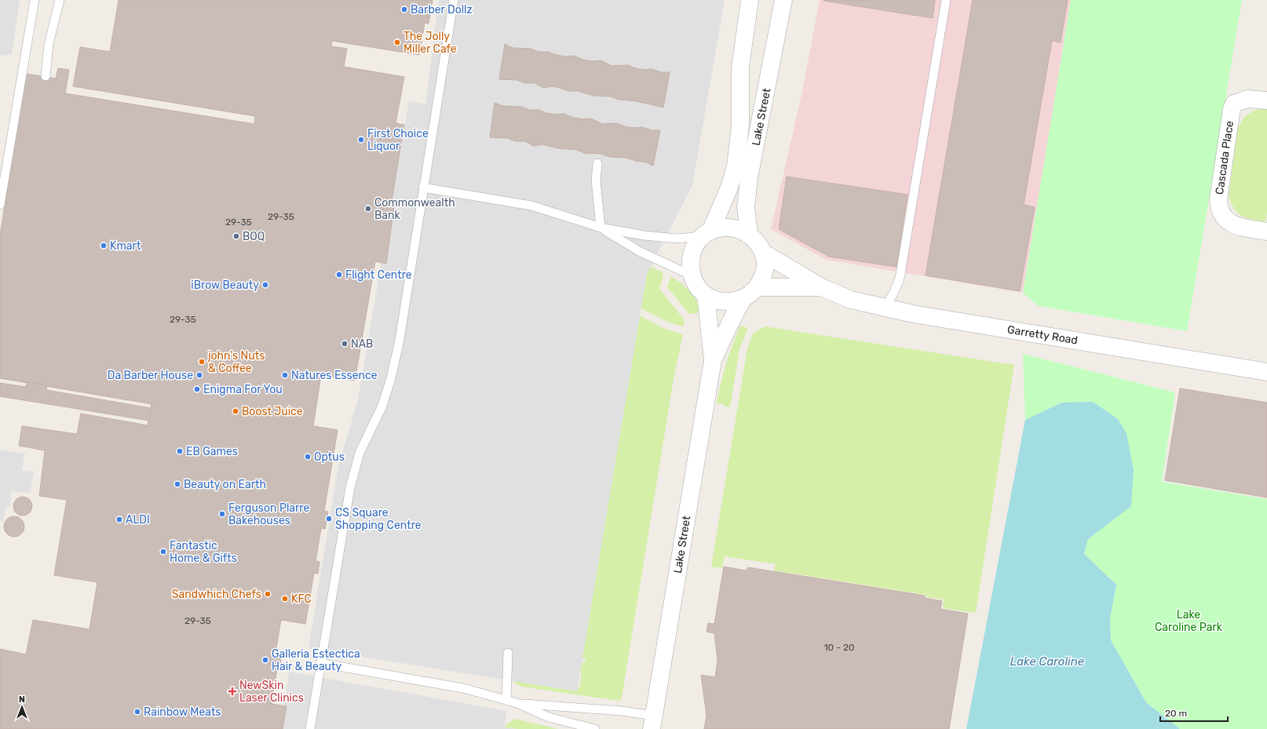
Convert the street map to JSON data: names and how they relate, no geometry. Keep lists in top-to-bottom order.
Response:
{
  "streets": {
    "street": ["Lake Street", "Cascada Place", "Garretty Road"]
  },
  "crossings": [
    ["Lake Street", "Garretty Road"]
  ],
  "water": ["Lake Caroline"],
  "parks": ["Lake Caroline Park"],
  "places": {
    "other": [
      "Barber Dollz",
      "The Jolly Miller Cafe",
      "First Choice Liquor",
      "Commonwealth Bank",
      "BOQ",
      "Kmart",
      "Flight Centre",
      "iBrow Beauty",
      "NAB",
      "john's Nuts & Coffee",
      "Da Barber House",
      "Natures Essence",
      "Enigma For You",
      "Boost Juice",
      "EB Games",
      "Optus",
      "Beauty on Earth",
      "Ferguson Plarre Bakehouses",
      "CS Square Shopping Centre",
      "ALDI",
      "Fantastic Home & Gifts",
      "Sandwhich Chefs",
      "KFC",
      "Galleria Estectica Hair & Beauty",
      "Rainbow Meats"
    ],
    "health": ["NewSkin Laser Clinics"]
  },
  "house_numbers": [
    "29-35",
    "29-35",
    "29-35",
    "29-35",
    "10 - 20"
  ],
  "scale_bar": "20 m",
  "north": "top"
}
